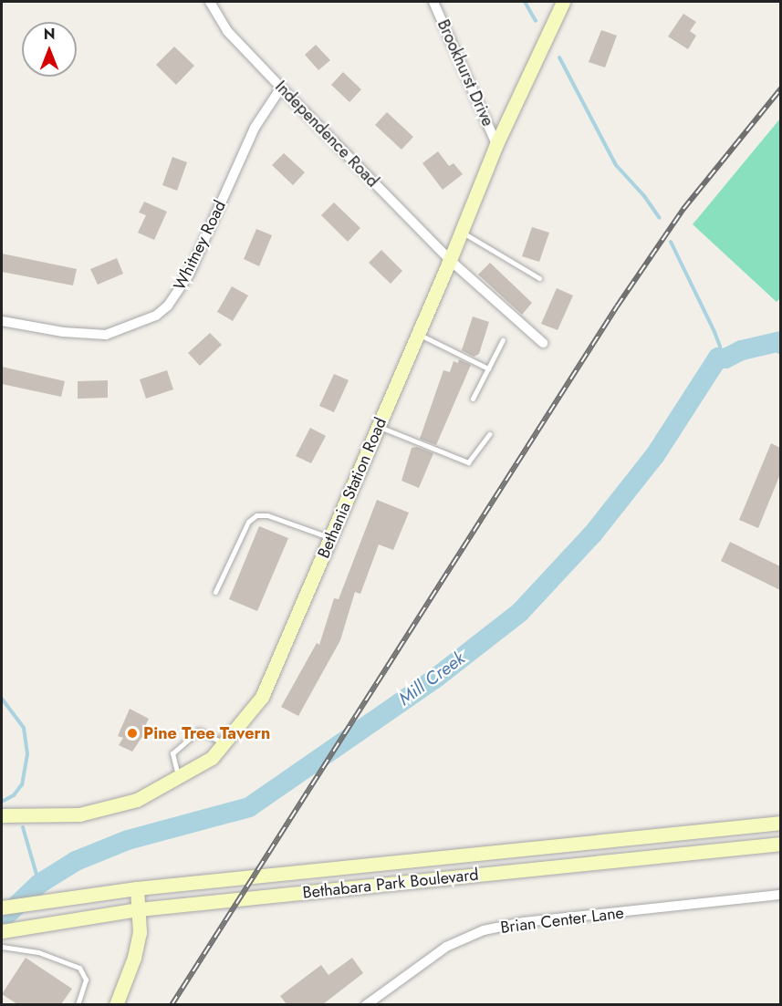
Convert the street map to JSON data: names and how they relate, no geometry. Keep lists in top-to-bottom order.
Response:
{
  "streets": {
    "street": [
      "Brookhurst Drive",
      "Independence Road",
      "Whitney Road",
      "Bethania Station Road",
      "Bethabara Park Boulevard",
      "Brian Center Lane"
    ]
  },
  "crossings": [
    ["Brookhurst Drive", "Bethania Station Road"],
    ["Independence Road", "Whitney Road"],
    ["Independence Road", "Bethania Station Road"]
  ],
  "water": ["Mill Creek"],
  "places": ["Pine Tree Tavern"],
  "north": "top"
}
